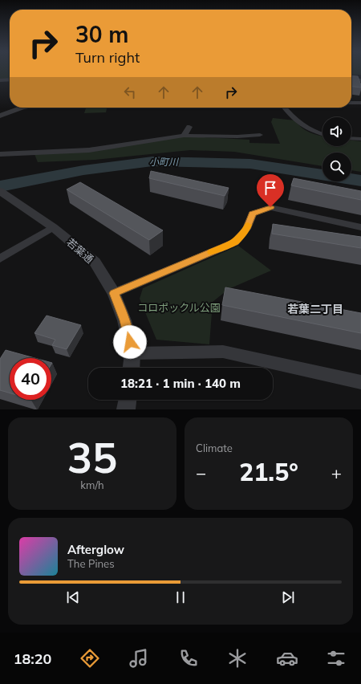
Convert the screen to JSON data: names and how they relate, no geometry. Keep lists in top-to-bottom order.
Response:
{
  "streets": {
    "street": ["若葉通"]
  },
  "districts": ["若葉二丁目"],
  "water": ["小町川"],
  "parks": ["コロポックル公園"],
  "page": {
    "turn": ["30 m", "Turn right"],
    "limit": "40",
    "trip": "18:21 · 1 min · 140 m",
    "tile": [
      ["35", "km/h"],
      "Climate"
    ],
    "heat": ["−", "21.5°", "+"],
    "song": ["Afterglow", "The Pines"],
    "tabs": "18:20"
  }
}
